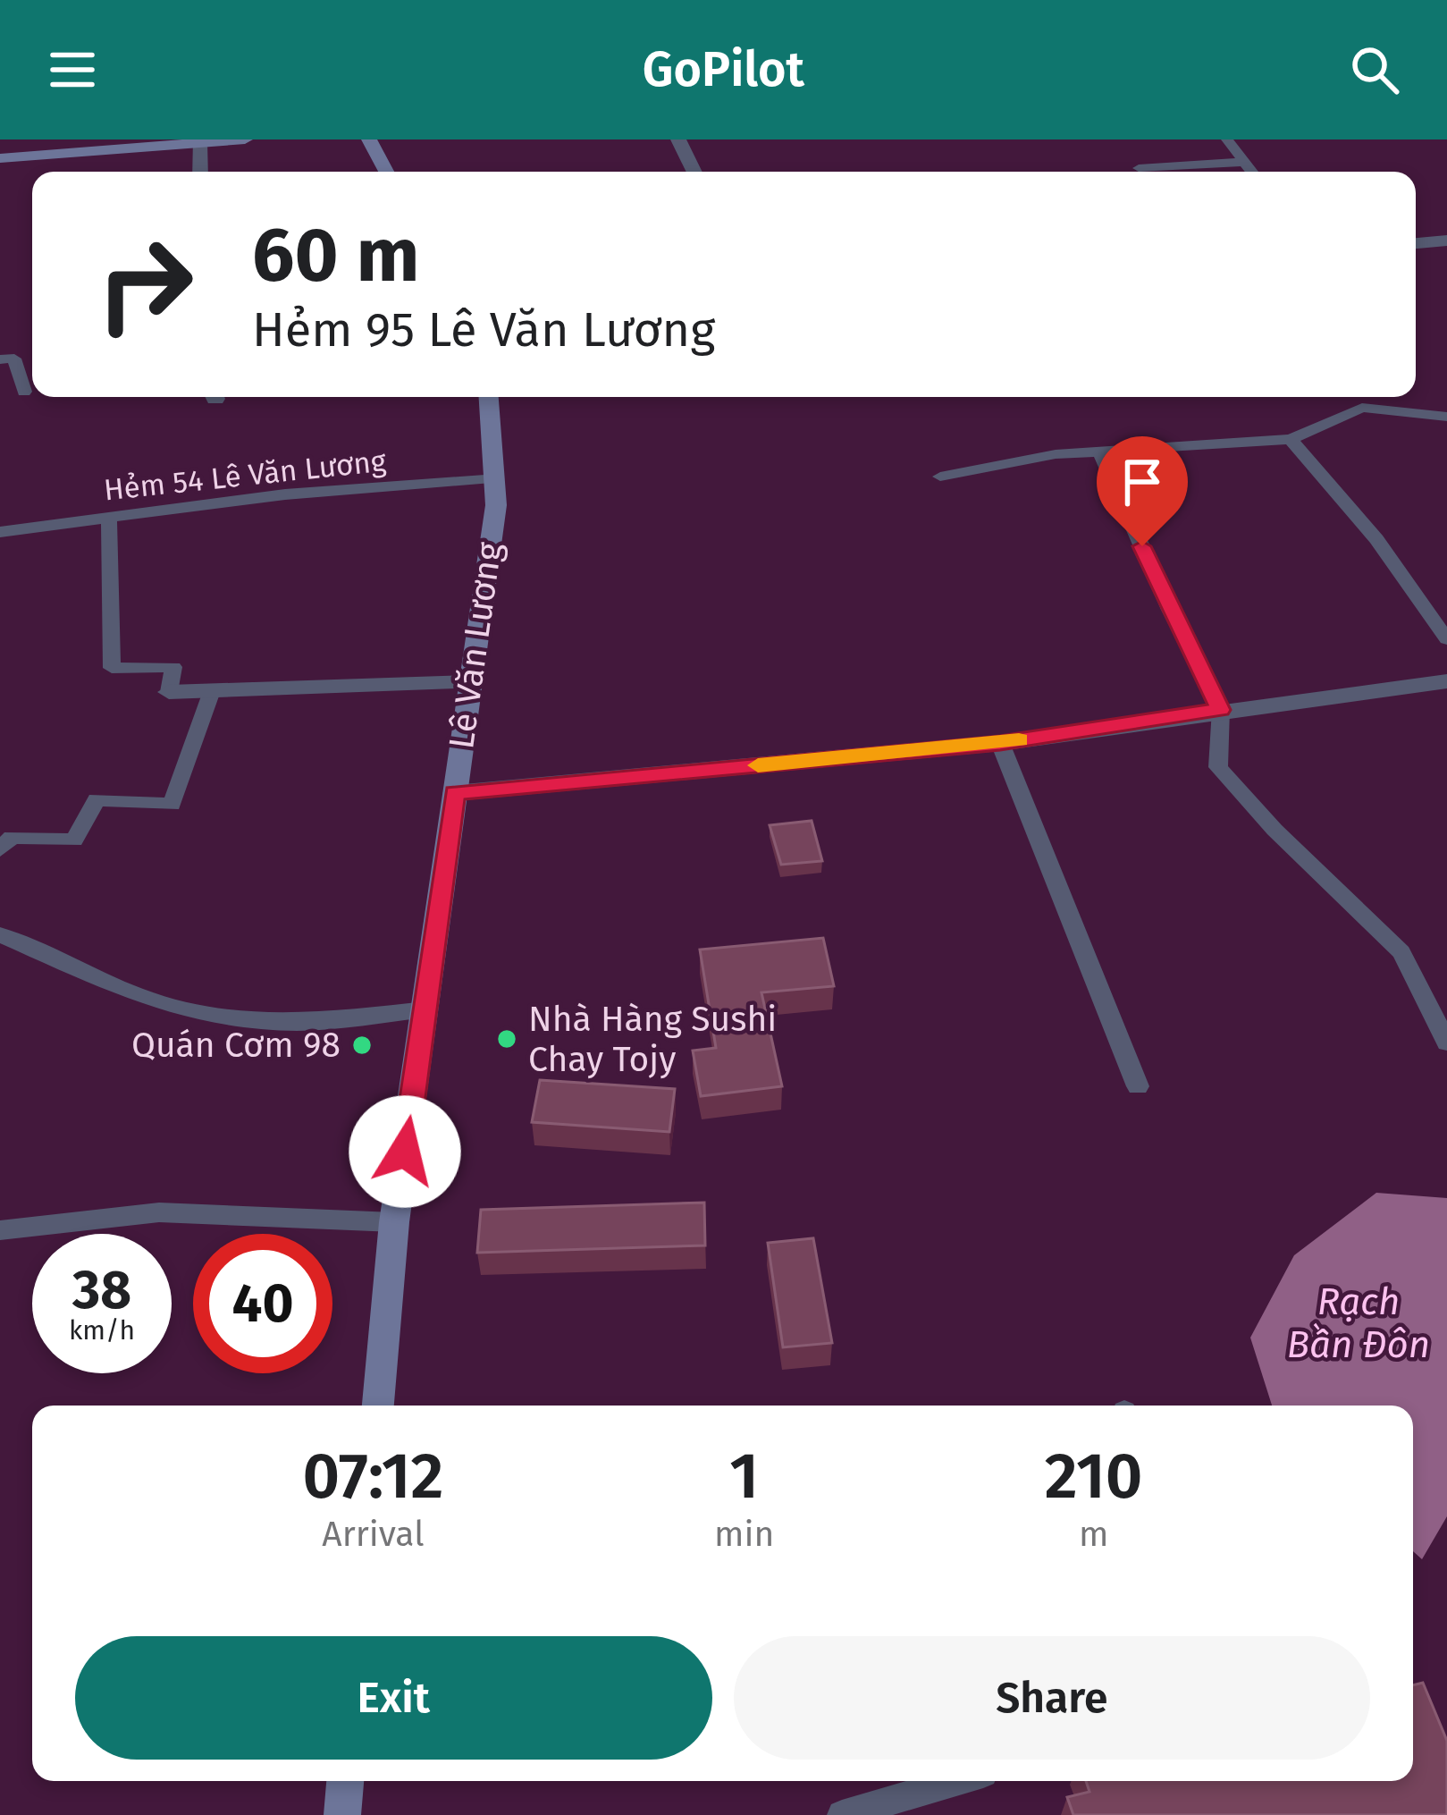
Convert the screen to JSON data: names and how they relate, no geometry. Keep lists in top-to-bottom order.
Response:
{
  "streets": {
    "street": ["Lê Văn Lương"],
    "lane": ["Hẻm 54 Lê Văn Lương"]
  },
  "crossings": [
    ["Hẻm 54 Lê Văn Lương", "Lê Văn Lương"]
  ],
  "water": ["Rạch Bần Đôn"],
  "places": ["Nhà Hàng Sushi Chay Tojy", "Quán Cơm 98"],
  "page": {
    "header": "GoPilot",
    "turn": ["60 m", "Hẻm 95 Lê Văn Lương"],
    "speed": "38 km/h",
    "limit": "40",
    "eta": [
      "07:12",
      "Arrival",
      "1",
      "min",
      "210",
      "m"
    ],
    "buttons": ["Exit", "Share"]
  }
}
